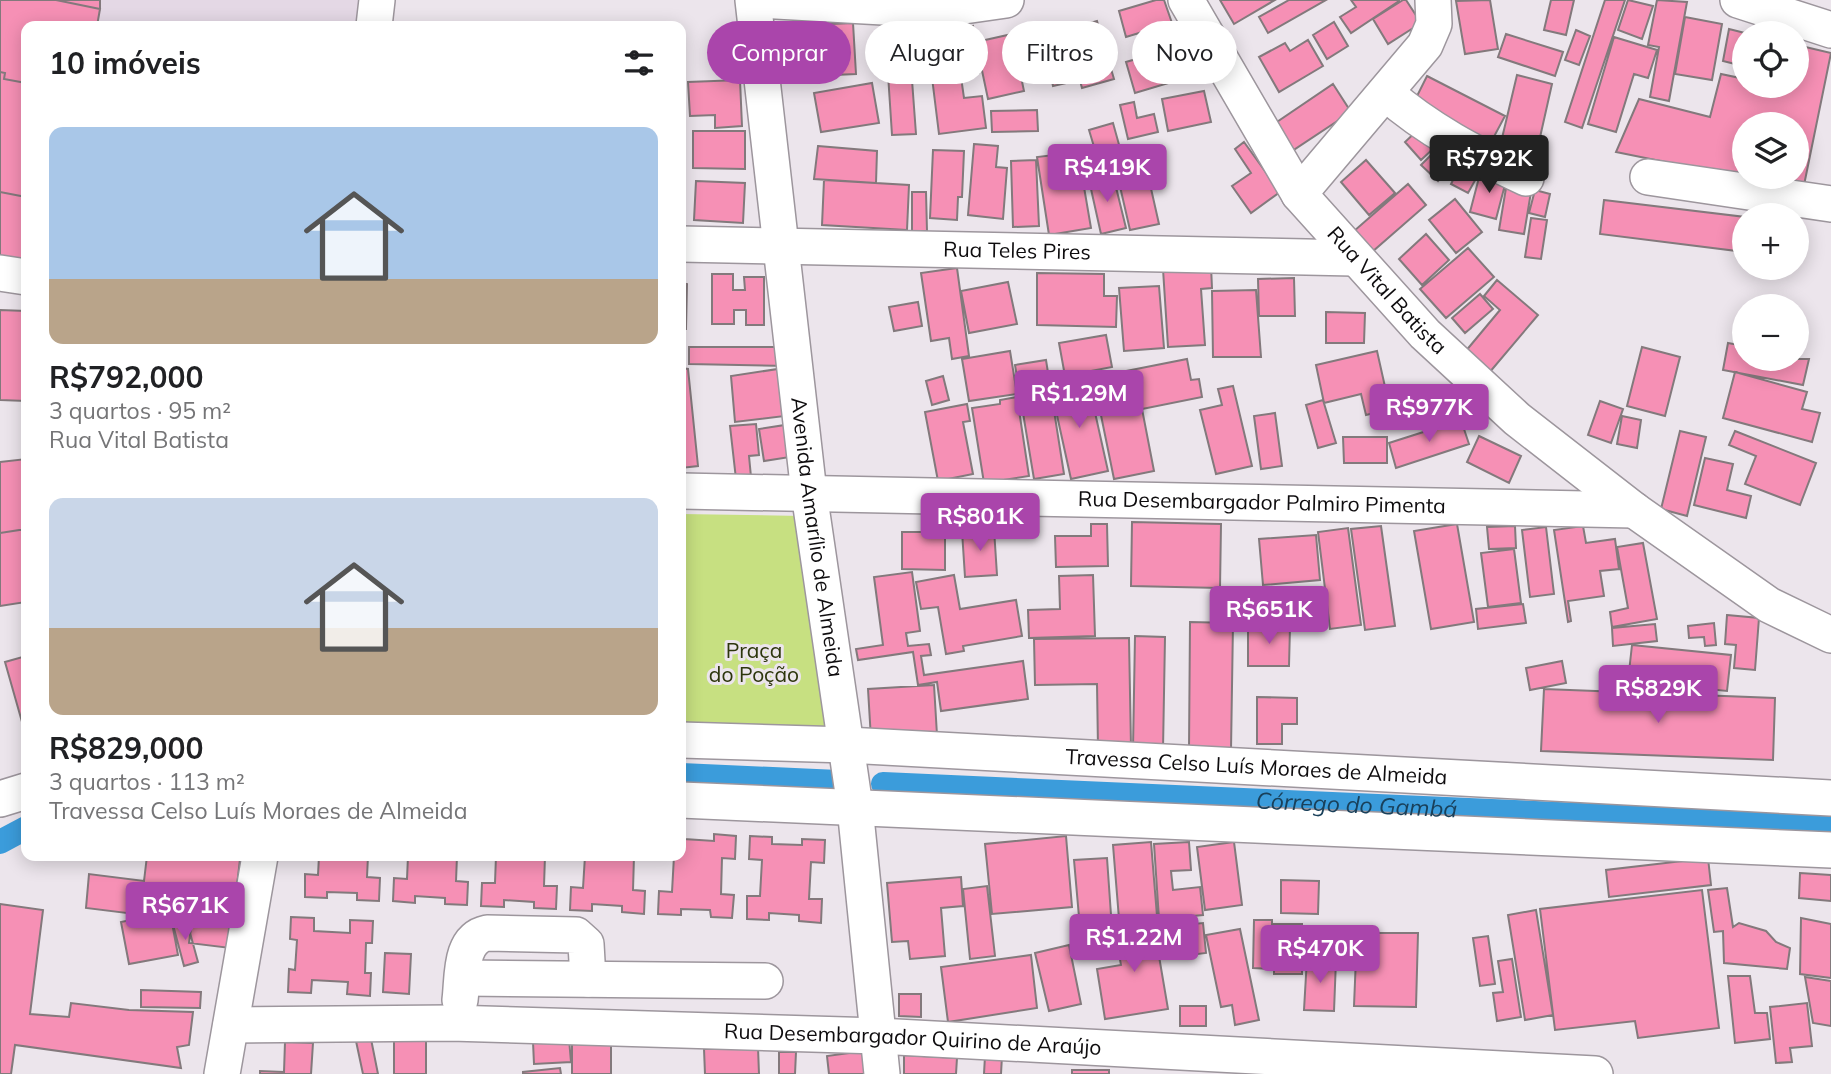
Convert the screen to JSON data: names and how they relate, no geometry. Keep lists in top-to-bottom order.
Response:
{
  "streets": {
    "street": [
      "Rua Teles Pires",
      "Rua Vital Batista",
      "Rua Desembargador Palmiro Pimenta",
      "Avenida Amarílio de Almeida",
      "Travessa Celso Luís Moraes de Almeida",
      "Rua Desembargador Quirino de Araújo"
    ]
  },
  "crossings": [
    ["Rua Teles Pires", "Rua Vital Batista"],
    ["Rua Teles Pires", "Avenida Amarílio de Almeida"],
    ["Rua Vital Batista", "Rua Desembargador Palmiro Pimenta"],
    ["Rua Desembargador Palmiro Pimenta", "Avenida Amarílio de Almeida"],
    ["Avenida Amarílio de Almeida", "Travessa Celso Luís Moraes de Almeida"],
    ["Avenida Amarílio de Almeida", "Rua Desembargador Quirino de Araújo"]
  ],
  "water": ["Córrego do Gambá"],
  "parks": ["Praça do Poção"],
  "page": {
    "map_buttons": ["+", "−"],
    "chip": [
      "Comprar",
      "Alugar",
      "Filtros",
      "Novo"
    ],
    "heading": "10 imóveis",
    "list": [
      {
        "name": "R$792,000",
        "note": "3 quartos · 95 m² · Rua Vital Batista"
      },
      {
        "name": "R$829,000",
        "note": "3 quartos · 113 m² · Travessa Celso Luís Moraes de Almeida"
      }
    ],
    "price": [
      "R$792K",
      "R$419K",
      "R$1.29M",
      "R$977K",
      "R$801K",
      "R$651K",
      "R$829K",
      "R$671K",
      "R$1.22M",
      "R$470K"
    ]
  }
}
